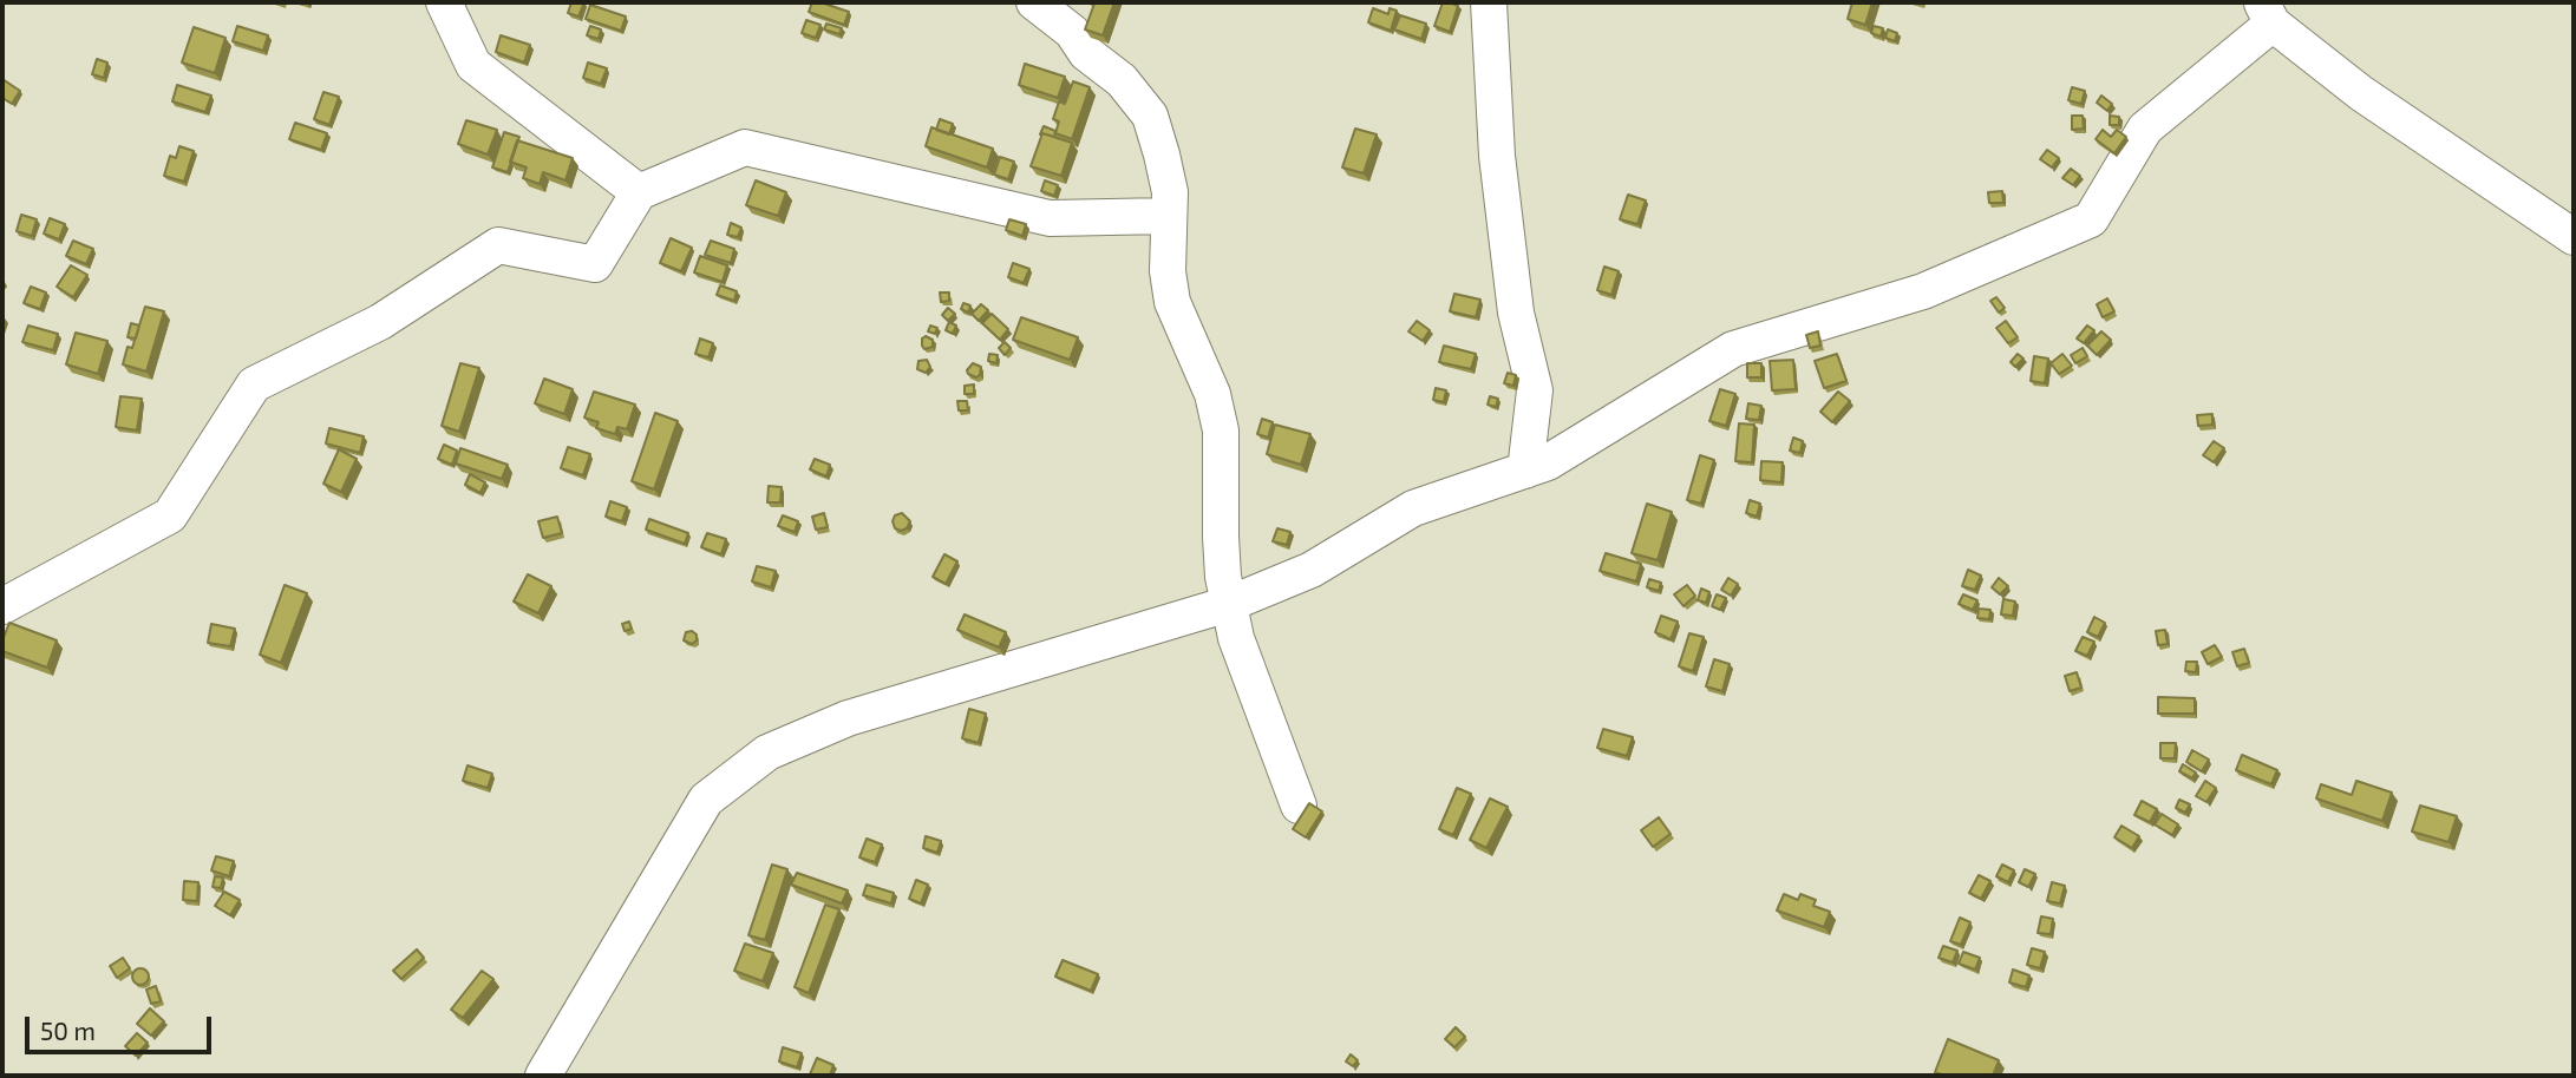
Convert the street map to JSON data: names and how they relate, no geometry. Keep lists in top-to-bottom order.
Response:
{
  "scale_bar": "50 m"
}
